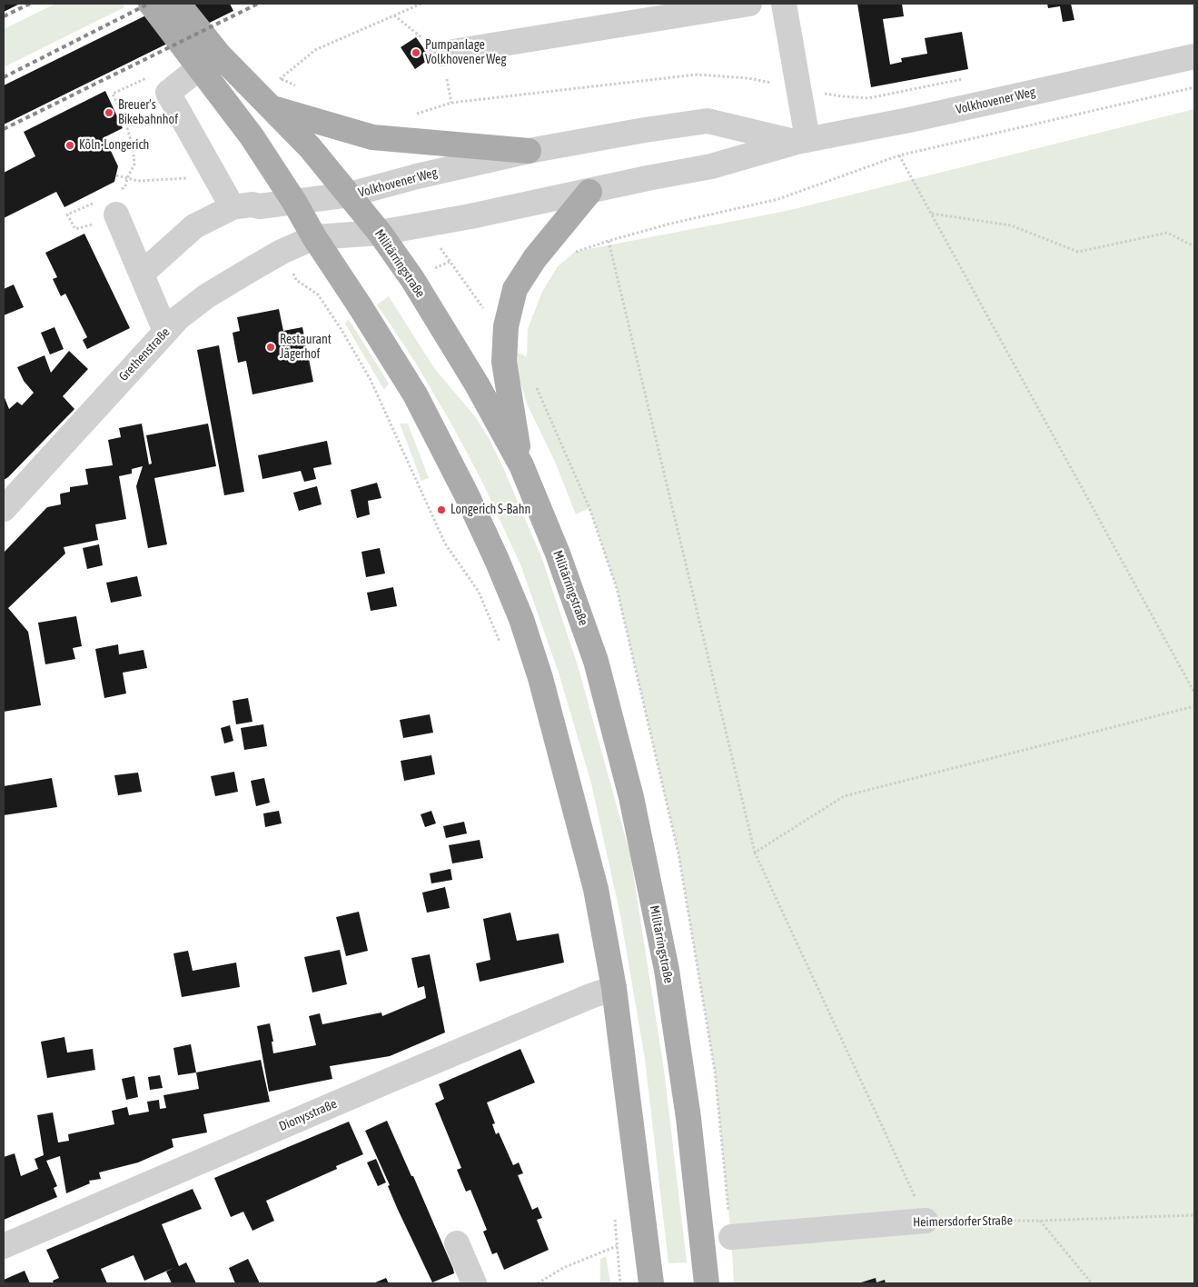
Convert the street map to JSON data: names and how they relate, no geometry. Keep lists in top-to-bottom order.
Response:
{
  "streets": {
    "main road": ["Militärringstraße"],
    "street": [
      "Volkhovener Weg",
      "Grethenstraße",
      "Dionysstraße",
      "Heimersdorfer Straße"
    ]
  },
  "crossings": [
    ["Volkhovener Weg", "Militärringstraße"],
    ["Volkhovener Weg", "Grethenstraße"]
  ],
  "places": [
    "Pumpanlage Volkhovener Weg",
    "Breuer's Bikebahnhof",
    "Köln-Longerich",
    "Restaurant Jägerhof",
    "Longerich S-Bahn"
  ]
}
